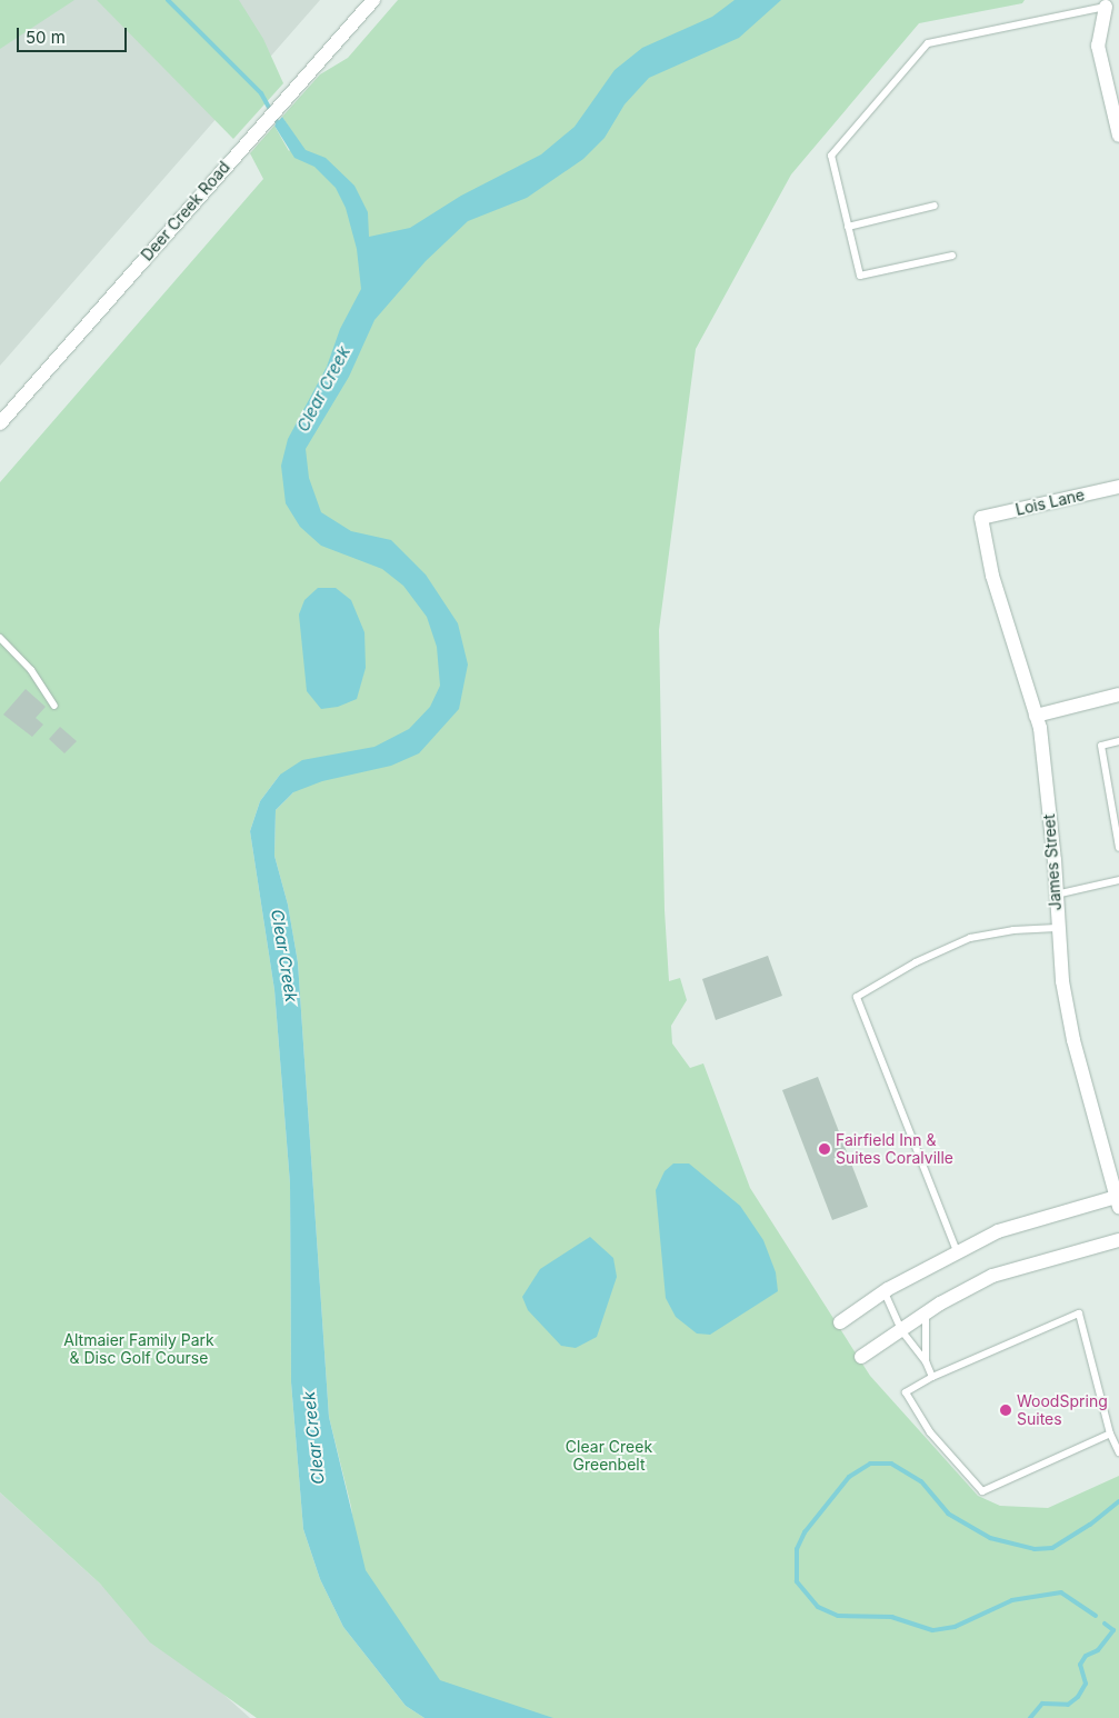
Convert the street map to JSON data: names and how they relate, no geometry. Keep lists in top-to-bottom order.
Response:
{
  "streets": {
    "street": ["Deer Creek Road", "Lois Lane", "James Street"]
  },
  "crossings": [
    ["Lois Lane", "James Street"]
  ],
  "water": ["Clear Creek"],
  "parks": ["Altmaier Family Park & Disc Golf Course", "Clear Creek Greenbelt"],
  "places": ["Fairfield Inn & Suites Coralville", "WoodSpring Suites"],
  "scale_bar": "50 m"
}
